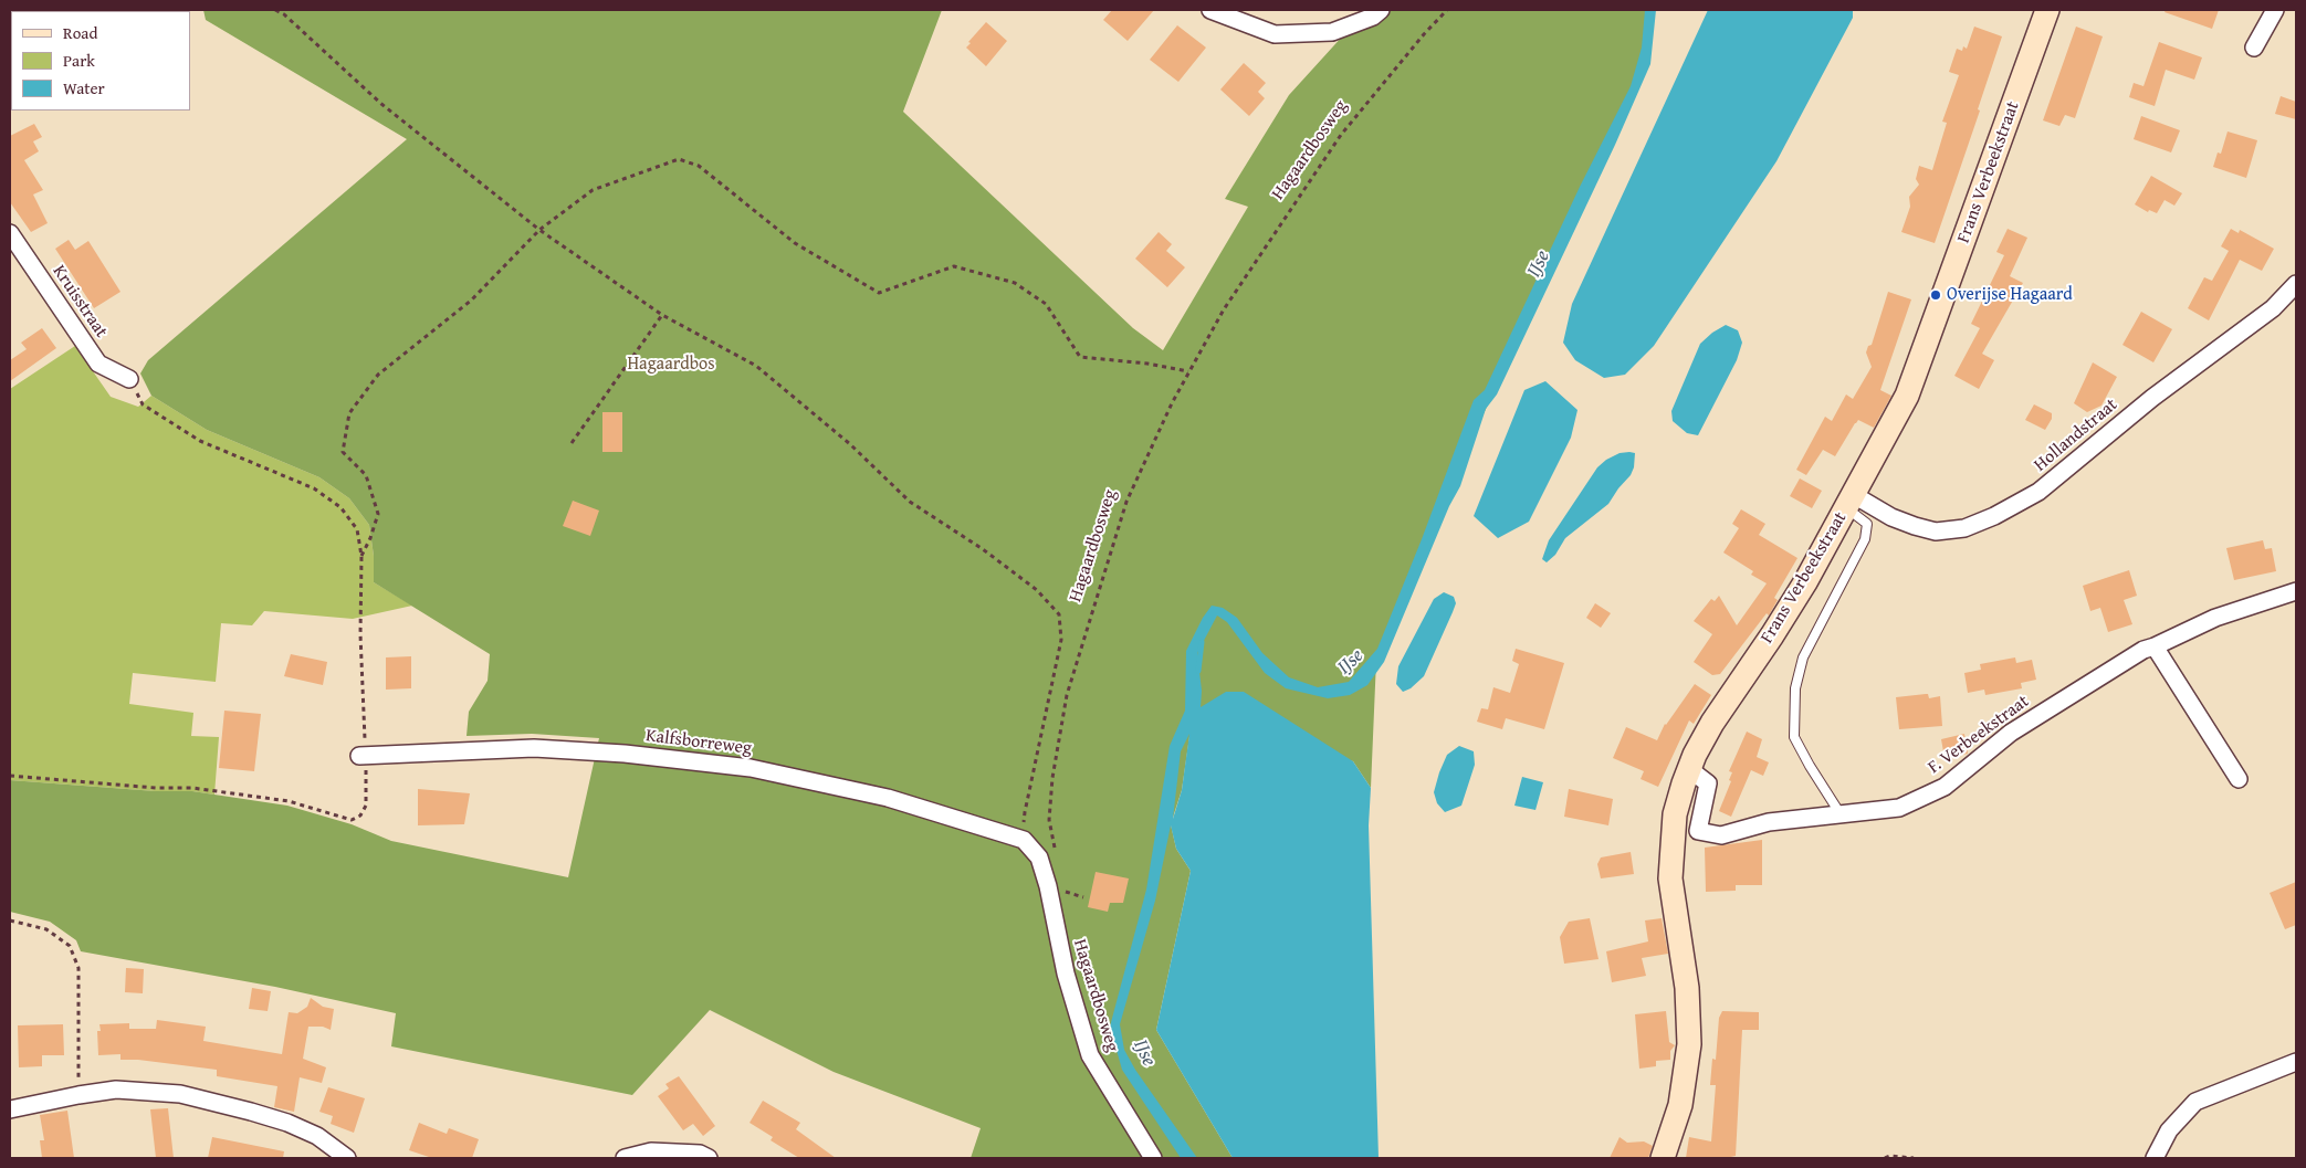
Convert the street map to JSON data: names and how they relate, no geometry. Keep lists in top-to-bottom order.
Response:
{
  "streets": {
    "main road": ["Frans Verbeekstraat"],
    "street": [
      "Hagaardbosweg",
      "Kruisstraat",
      "Hollandstraat",
      "F. Verbeekstraat",
      "Kalfsborreweg"
    ]
  },
  "crossings": [
    ["Hagaardbosweg", "Kalfsborreweg"],
    ["Frans Verbeekstraat", "Hollandstraat"],
    ["Frans Verbeekstraat", "F. Verbeekstraat"]
  ],
  "water": ["IJse"],
  "parks": ["Hagaardbos"],
  "places": ["Overijse Hagaard"],
  "legend": ["Road", "Park", "Water"]
}
